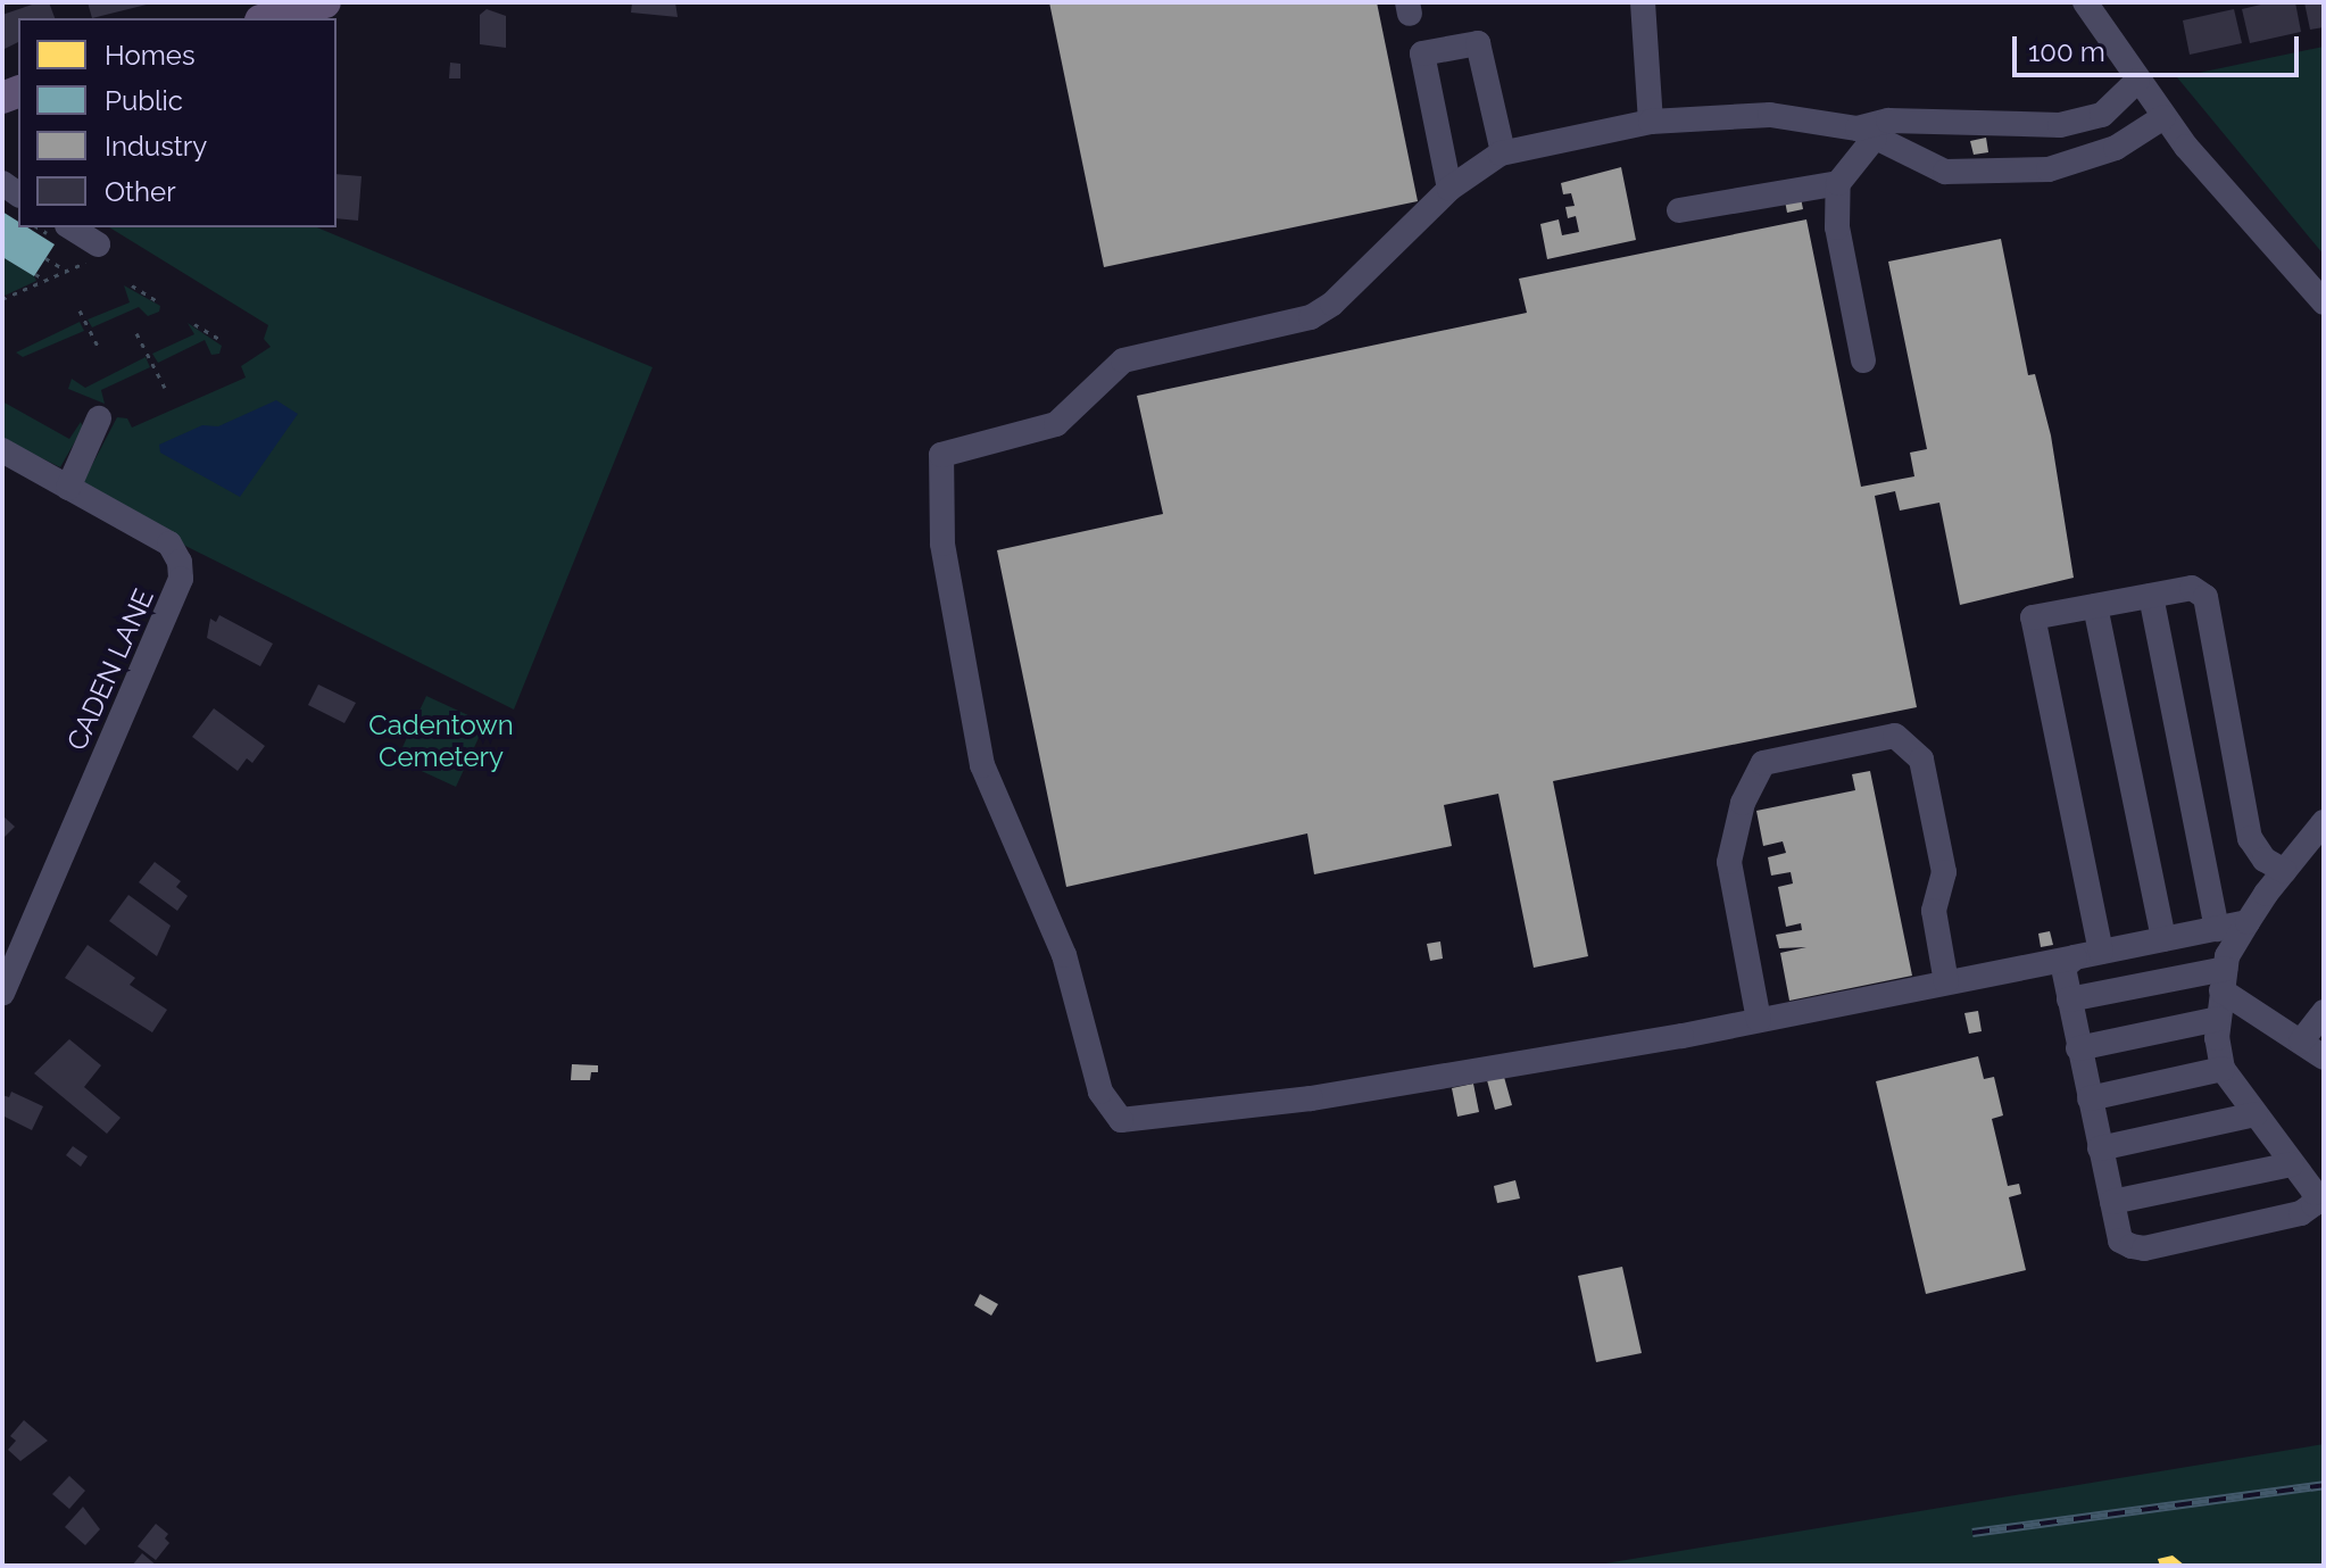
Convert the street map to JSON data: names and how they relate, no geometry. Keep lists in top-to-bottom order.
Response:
{
  "streets": {
    "street": ["CADEN LANE"]
  },
  "parks": ["Cadentown Cemetery"],
  "legend": [
    "Homes",
    "Public",
    "Industry",
    "Other"
  ],
  "scale_bar": "100 m"
}
